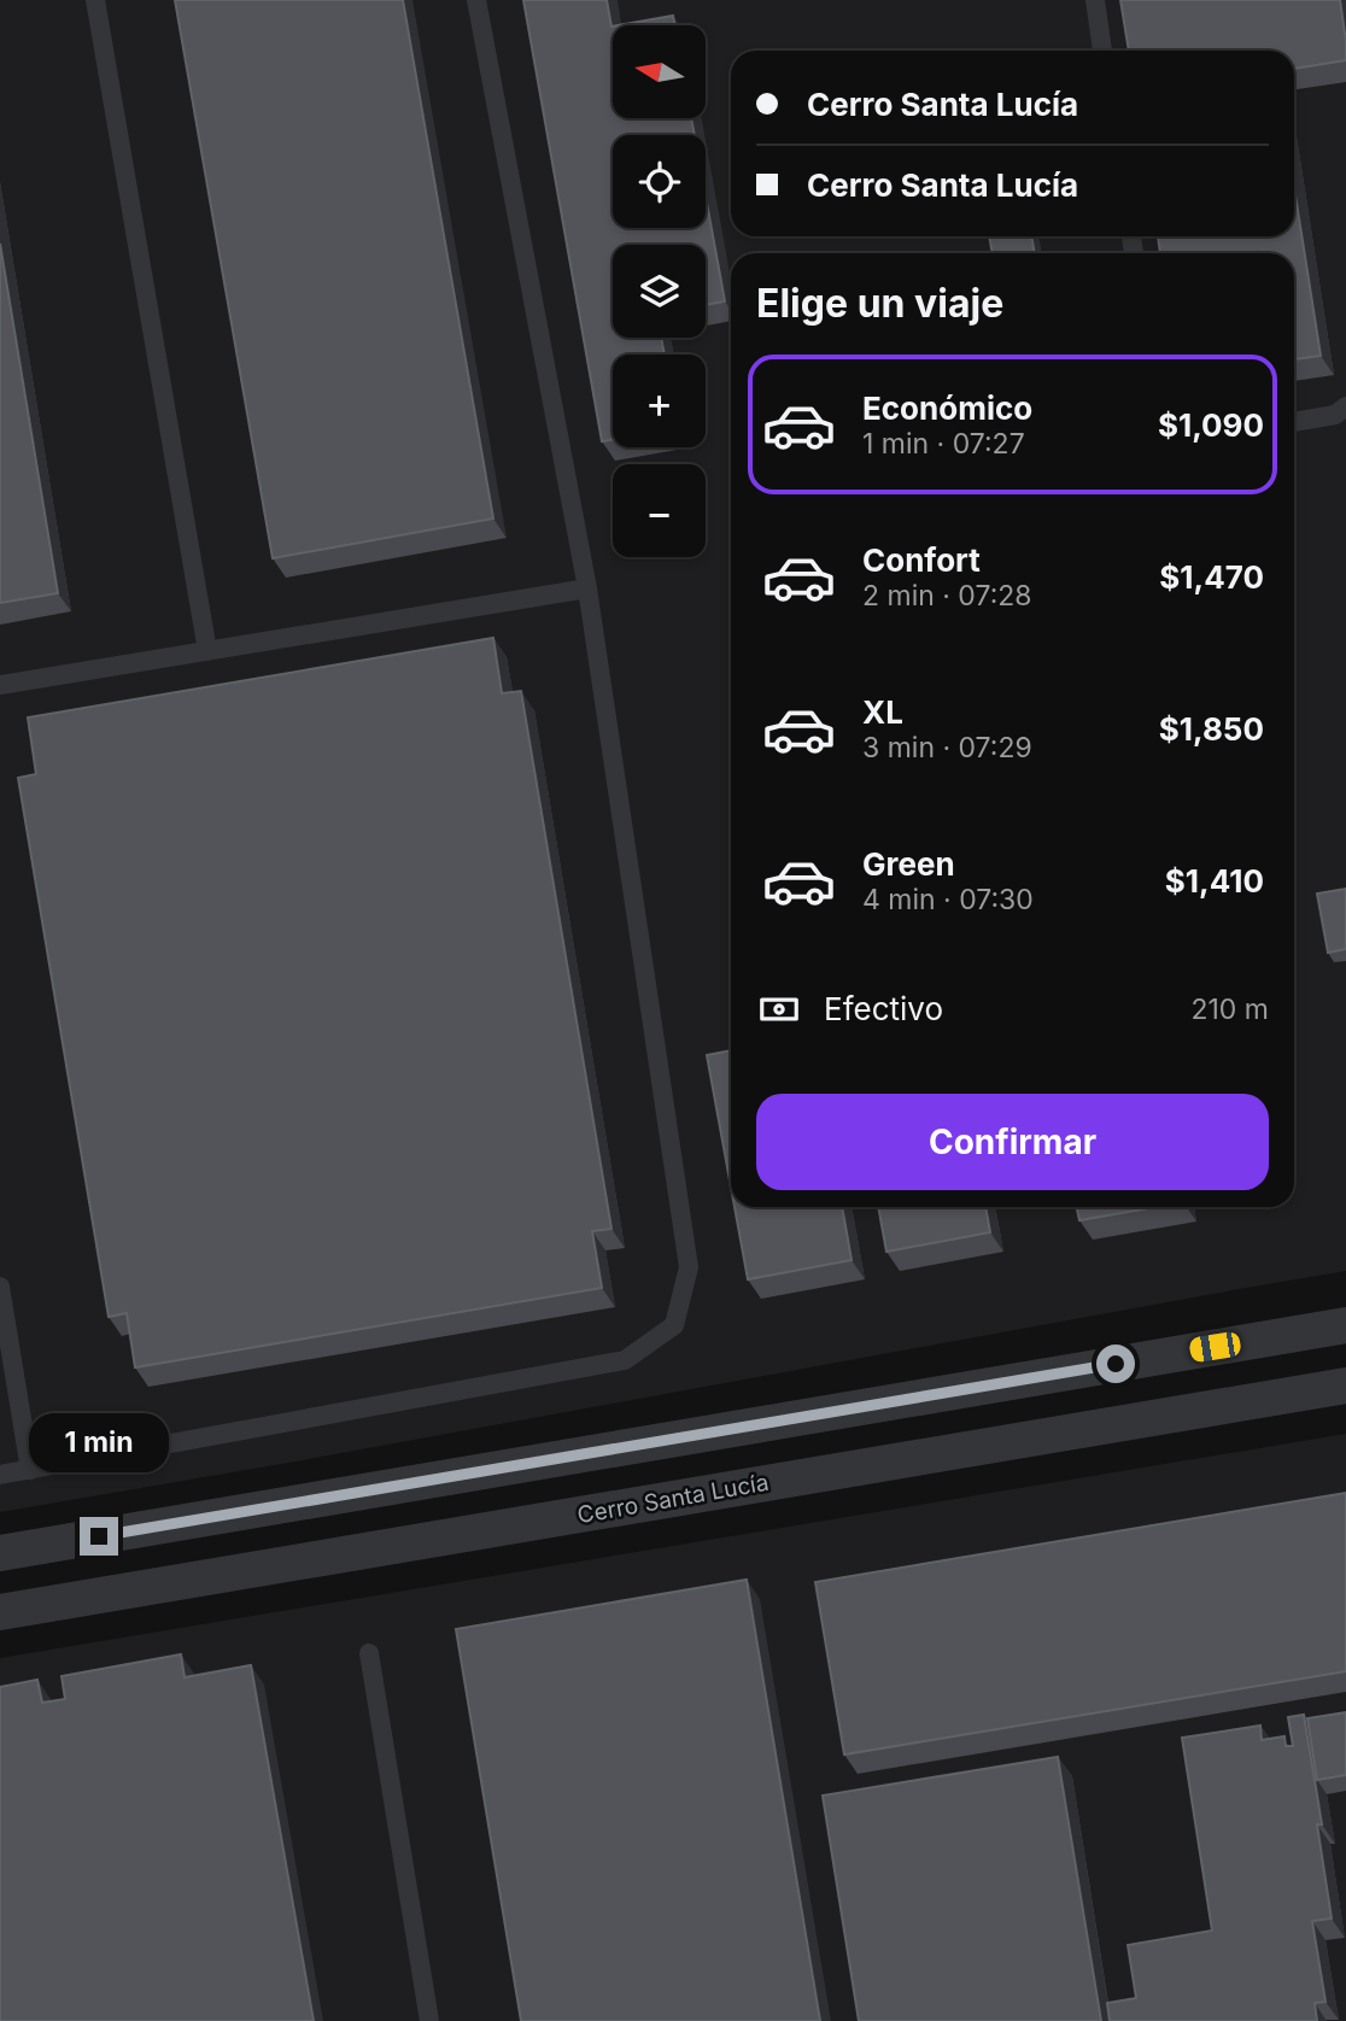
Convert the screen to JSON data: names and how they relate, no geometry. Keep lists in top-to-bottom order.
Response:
{
  "streets": {
    "street": ["Cerro Santa Lucía"]
  },
  "north": "left",
  "page": {
    "map_buttons": ["+", "−"],
    "banner": ["Cerro Santa Lucía", "Cerro Santa Lucía"],
    "heading": "Elige un viaje",
    "list": [
      {
        "name": "Económico",
        "note": "1 min · 07:27",
        "value": "$1,090"
      },
      {
        "name": "Confort",
        "note": "2 min · 07:28",
        "value": "$1,470"
      },
      {
        "name": "XL",
        "note": "3 min · 07:29",
        "value": "$1,850"
      },
      {
        "name": "Green",
        "note": "4 min · 07:30",
        "value": "$1,410"
      }
    ],
    "pay": ["Efectivo", "210 m"],
    "buttons": "Confirmar",
    "bubble": "1 min"
  }
}
